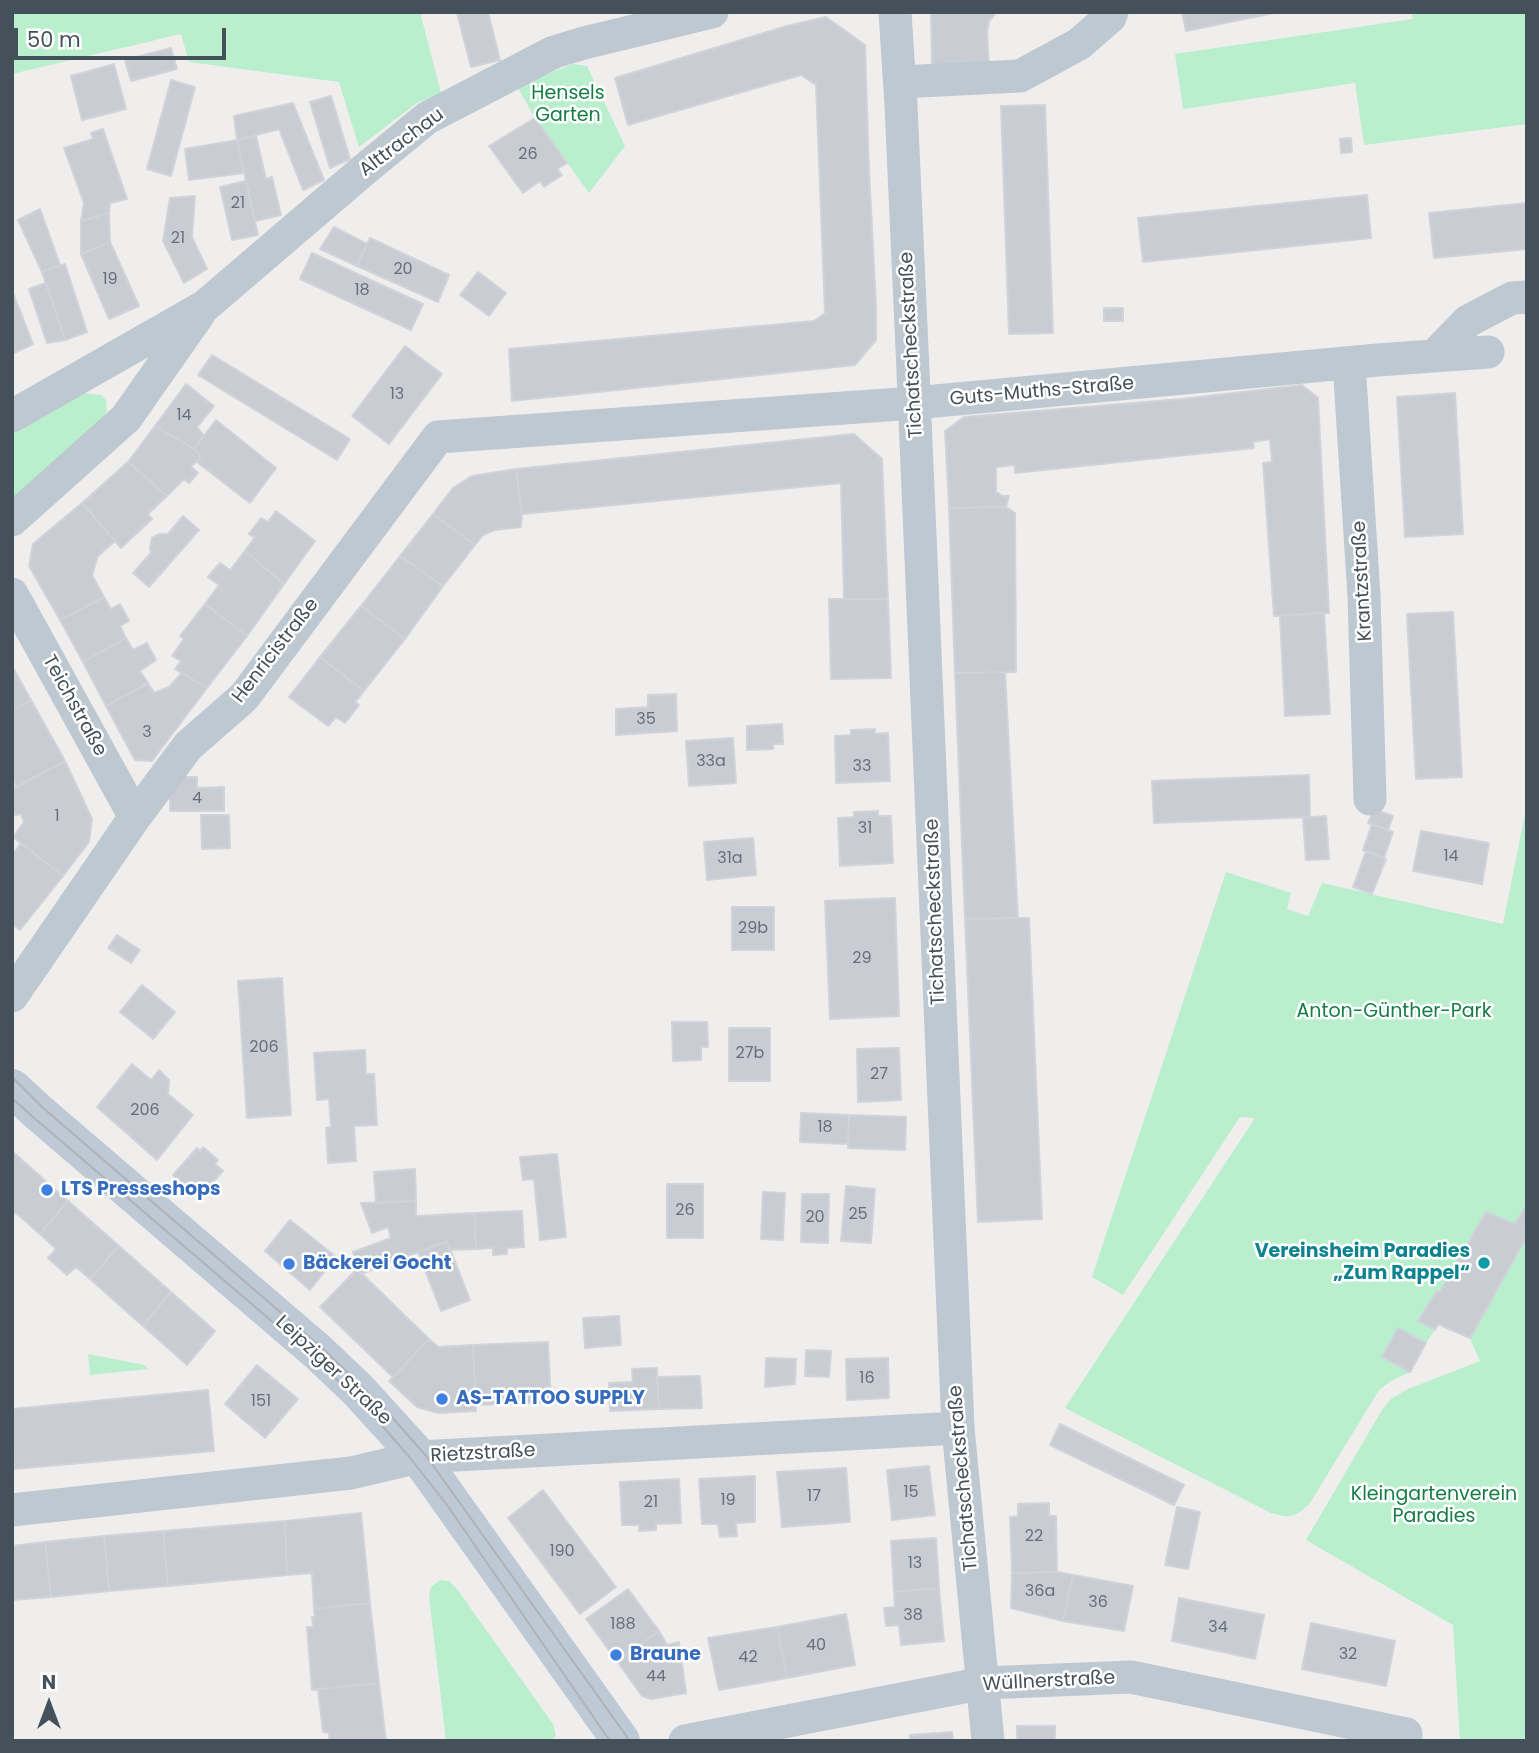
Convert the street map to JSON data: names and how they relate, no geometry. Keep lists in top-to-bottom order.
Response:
{
  "streets": {
    "main road": ["Leipziger Straße"],
    "street": [
      "Alttrachau",
      "Tichatscheckstraße",
      "Guts-Muths-Straße",
      "Krantzstraße",
      "Henricistraße",
      "Teichstraße",
      "Rietzstraße",
      "Wüllnerstraße"
    ]
  },
  "crossings": [
    ["Tichatscheckstraße", "Guts-Muths-Straße"],
    ["Tichatscheckstraße", "Rietzstraße"],
    ["Tichatscheckstraße", "Wüllnerstraße"],
    ["Guts-Muths-Straße", "Krantzstraße"],
    ["Guts-Muths-Straße", "Henricistraße"],
    ["Henricistraße", "Teichstraße"],
    ["Leipziger Straße", "Rietzstraße"]
  ],
  "parks": ["Hensels Garten", "Anton-Günther-Park", "Kleingartenverein Paradies"],
  "places": [
    "LTS Presseshops",
    "Vereinsheim Paradies „Zum Rappel“",
    "Bäckerei Gocht",
    "AS-TATTOO SUPPLY",
    "Braune"
  ],
  "house_numbers": [
    "26",
    "21",
    "21",
    "20",
    "19",
    "18",
    "13",
    "14",
    "35",
    "3",
    "33a",
    "33",
    "4",
    "1",
    "31",
    "14",
    "31a",
    "29b",
    "29",
    "206",
    "27b",
    "27",
    "206",
    "18",
    "26",
    "25",
    "20",
    "16",
    "151",
    "15",
    "17",
    "19",
    "21",
    "22",
    "190",
    "13",
    "36a",
    "36",
    "38",
    "188",
    "34",
    "40",
    "32",
    "42",
    "44"
  ],
  "scale_bar": "50 m",
  "north": "top"
}
